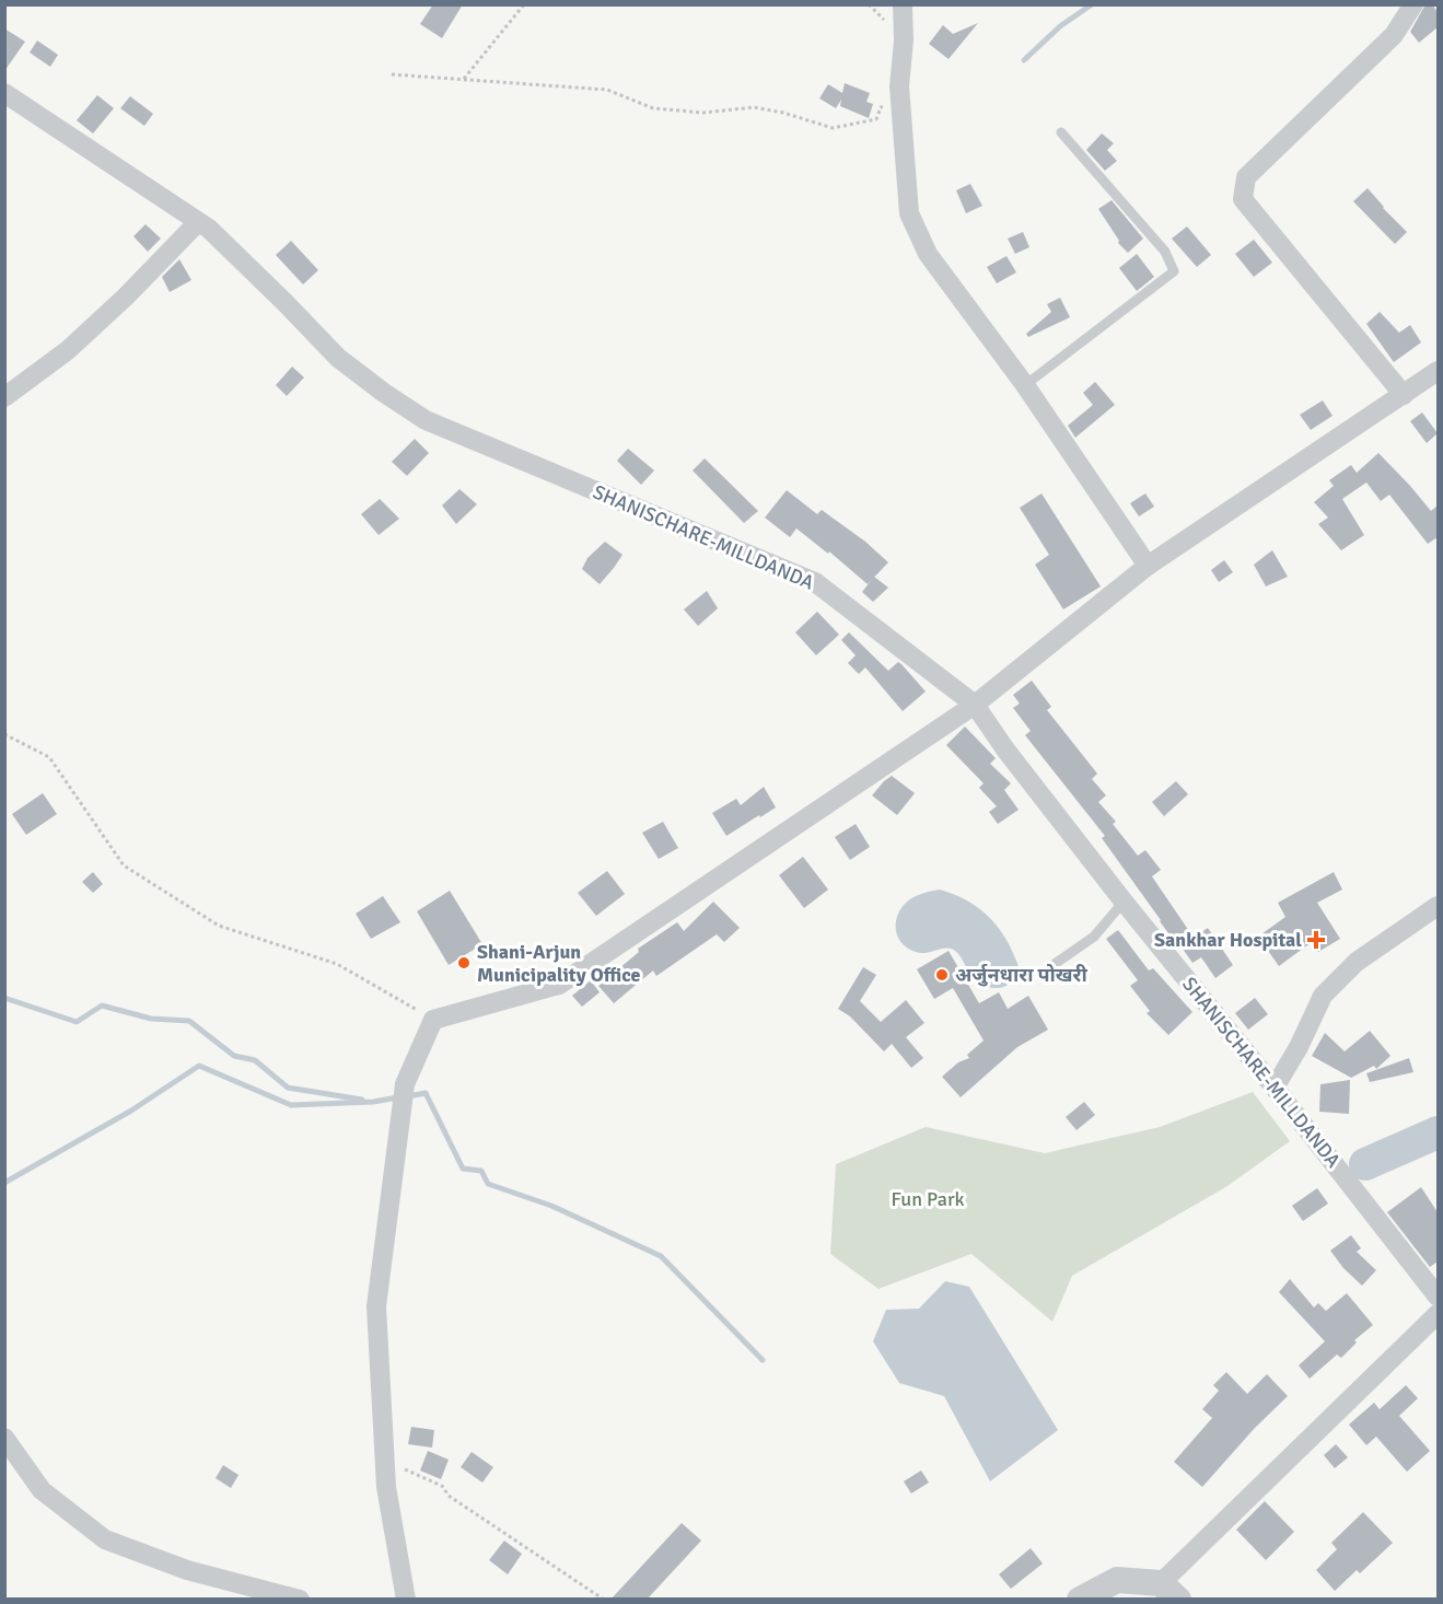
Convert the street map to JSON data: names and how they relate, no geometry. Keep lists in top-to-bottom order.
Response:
{
  "streets": {
    "street": ["SHANISCHARE-MILLDANDA"]
  },
  "parks": ["Fun Park"],
  "places": {
    "health": ["Sankhar Hospital"],
    "other": ["Shani-Arjun Municipality Office", "अर्जुनधारा पोखरी"]
  }
}
